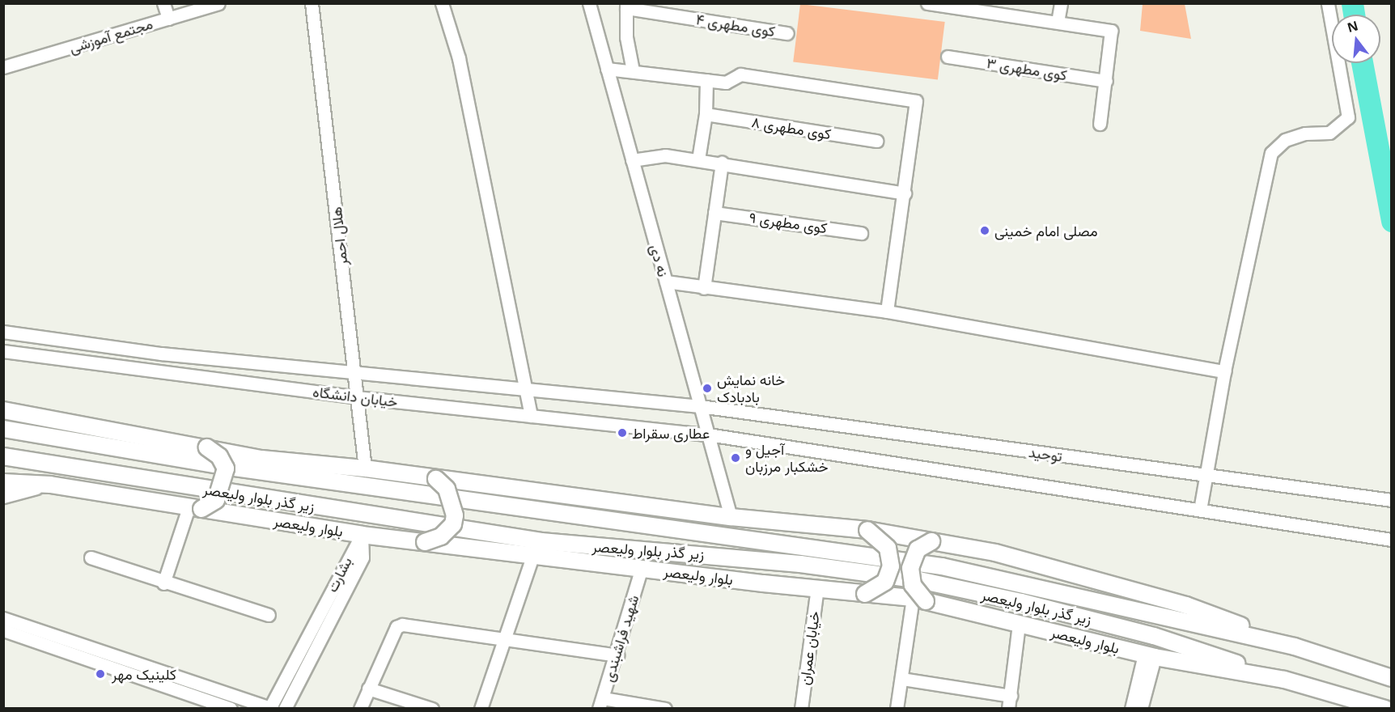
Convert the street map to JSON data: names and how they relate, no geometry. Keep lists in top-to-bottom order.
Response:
{
  "streets": {
    "main road": ["زیر گذر بلوار ولیعصر", "بلوار ولیعصر"],
    "street": [
      "کوی مطهری ۴",
      "مجتمع آموزشی",
      "کوی مطهری ۳",
      "کوی مطهری ۸",
      "کوی مطهری ۹",
      "هلال احمر",
      "نه دی",
      "خیابان دانشگاه",
      "توحید",
      "بشارت",
      "شهید فراشبندی",
      "خیابان عمران"
    ]
  },
  "crossings": [
    ["هلال احمر", "خیابان دانشگاه"],
    ["نه دی", "خیابان دانشگاه"],
    ["نه دی", "توحید"],
    ["خیابان دانشگاه", "توحید"],
    ["زیر گذر بلوار ولیعصر", "بلوار ولیعصر"],
    ["بلوار ولیعصر", "بشارت"],
    ["بلوار ولیعصر", "شهید فراشبندی"],
    ["بلوار ولیعصر", "خیابان عمران"]
  ],
  "places": [
    "مصلی امام خمینی",
    "خانه نمایش بادبادک",
    "عطاری سقراط",
    "آجیل و خشکبار مرزبان",
    "کلینیک مهر"
  ],
  "north": "top"
}
